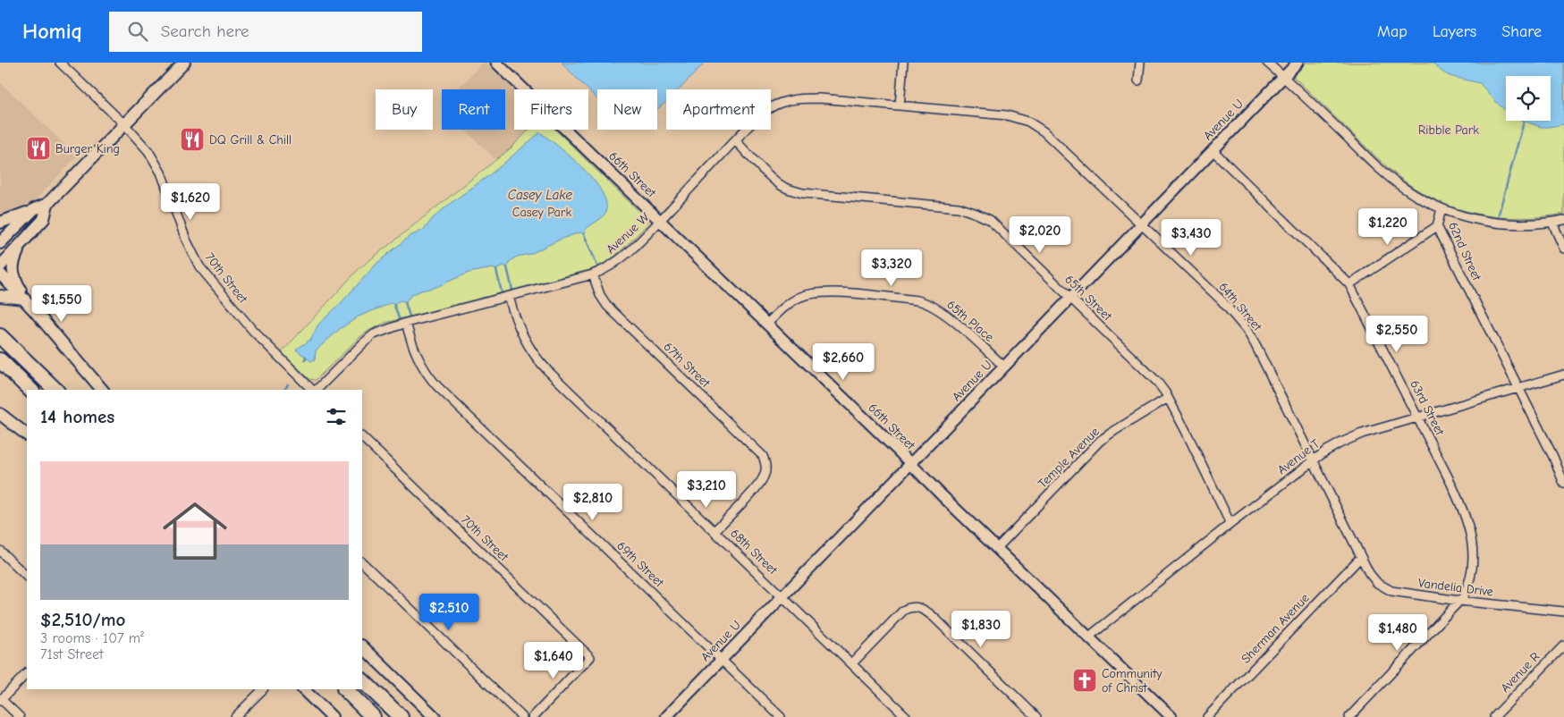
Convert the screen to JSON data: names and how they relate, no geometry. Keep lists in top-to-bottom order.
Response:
{
  "streets": {
    "street": [
      "Avenue U",
      "66th Street",
      "Avenue W",
      "62nd Street",
      "70th Street",
      "65th Street",
      "64th Street",
      "65th Place",
      "67th Street",
      "63rd Street",
      "Avenue T",
      "Temple Avenue",
      "68th Street",
      "69th Street",
      "Vandelia Drive",
      "Sherman Avenue",
      "Avenue R"
    ]
  },
  "crossings": [
    ["Avenue U", "66th Street"],
    ["Avenue U", "62nd Street"],
    ["Avenue U", "65th Street"],
    ["Avenue U", "64th Street"],
    ["Avenue U", "65th Place"],
    ["Avenue U", "63rd Street"],
    ["Avenue U", "68th Street"],
    ["Avenue U", "69th Street"],
    ["66th Street", "Avenue W"],
    ["66th Street", "65th Place"],
    ["66th Street", "Avenue T"],
    ["66th Street", "Temple Avenue"],
    ["Avenue W", "65th Street"],
    ["Avenue W", "64th Street"],
    ["Avenue W", "67th Street"],
    ["Avenue W", "68th Street"],
    ["Avenue W", "69th Street"],
    ["62nd Street", "Avenue T"],
    ["65th Street", "Avenue T"],
    ["65th Street", "Temple Avenue"],
    ["64th Street", "Avenue T"],
    ["64th Street", "Vandelia Drive"],
    ["64th Street", "Sherman Avenue"],
    ["67th Street", "68th Street"],
    ["63rd Street", "Avenue T"],
    ["63rd Street", "Vandelia Drive"],
    ["Vandelia Drive", "Sherman Avenue"]
  ],
  "water": ["Casey Lake"],
  "parks": ["Ribble Park", "Casey Park"],
  "places": {
    "restaurant": ["DQ Grill & Chill", "Burger King"],
    "church": ["Community of Christ"]
  },
  "page": {
    "header": "Homiq",
    "search": "Search here",
    "nav": ["Map", "Layers", "Share"],
    "chip": [
      "Buy",
      "Rent",
      "Filters",
      "New",
      "Apartment"
    ],
    "price": [
      "$1,620",
      "$1,220",
      "$2,020",
      "$3,430",
      "$3,320",
      "$1,550",
      "$2,550",
      "$2,660",
      "$3,210",
      "$2,810",
      "$2,510",
      "$1,830",
      "$1,480",
      "$1,640"
    ],
    "heading": "14 homes",
    "list": [
      {
        "name": "$2,510/mo",
        "note": "3 rooms · 107 m² · 71st Street"
      }
    ]
  }
}
